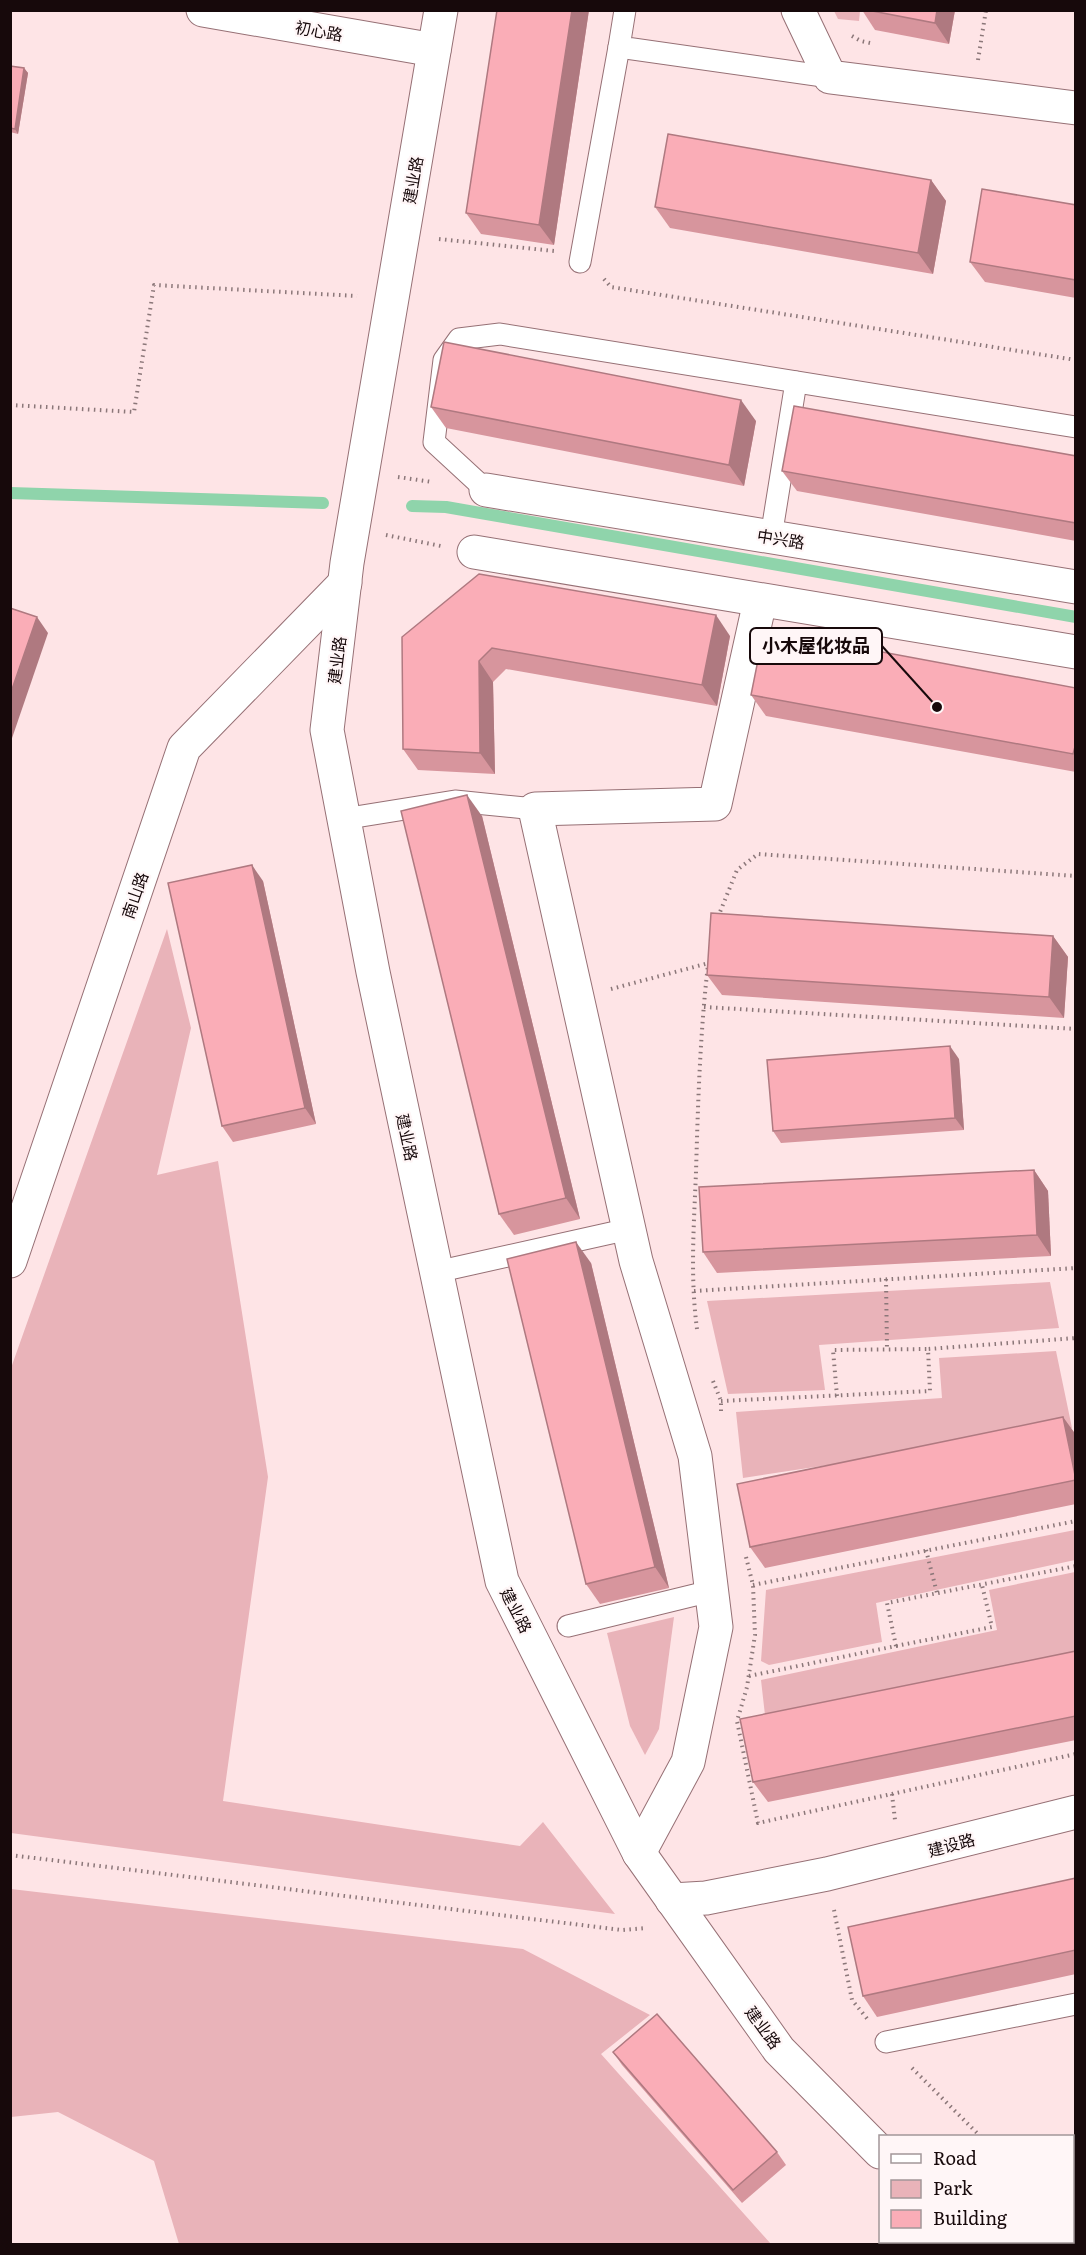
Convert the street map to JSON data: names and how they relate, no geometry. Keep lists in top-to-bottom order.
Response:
{
  "streets": {
    "street": [
      "初心路",
      "建业路",
      "中兴路",
      "南山路",
      "建设路"
    ]
  },
  "crossings": [
    ["初心路", "建业路"],
    ["建业路", "南山路"],
    ["建业路", "建设路"]
  ],
  "places": ["小木屋化妆品"],
  "legend": ["Road", "Park", "Building"]
}
